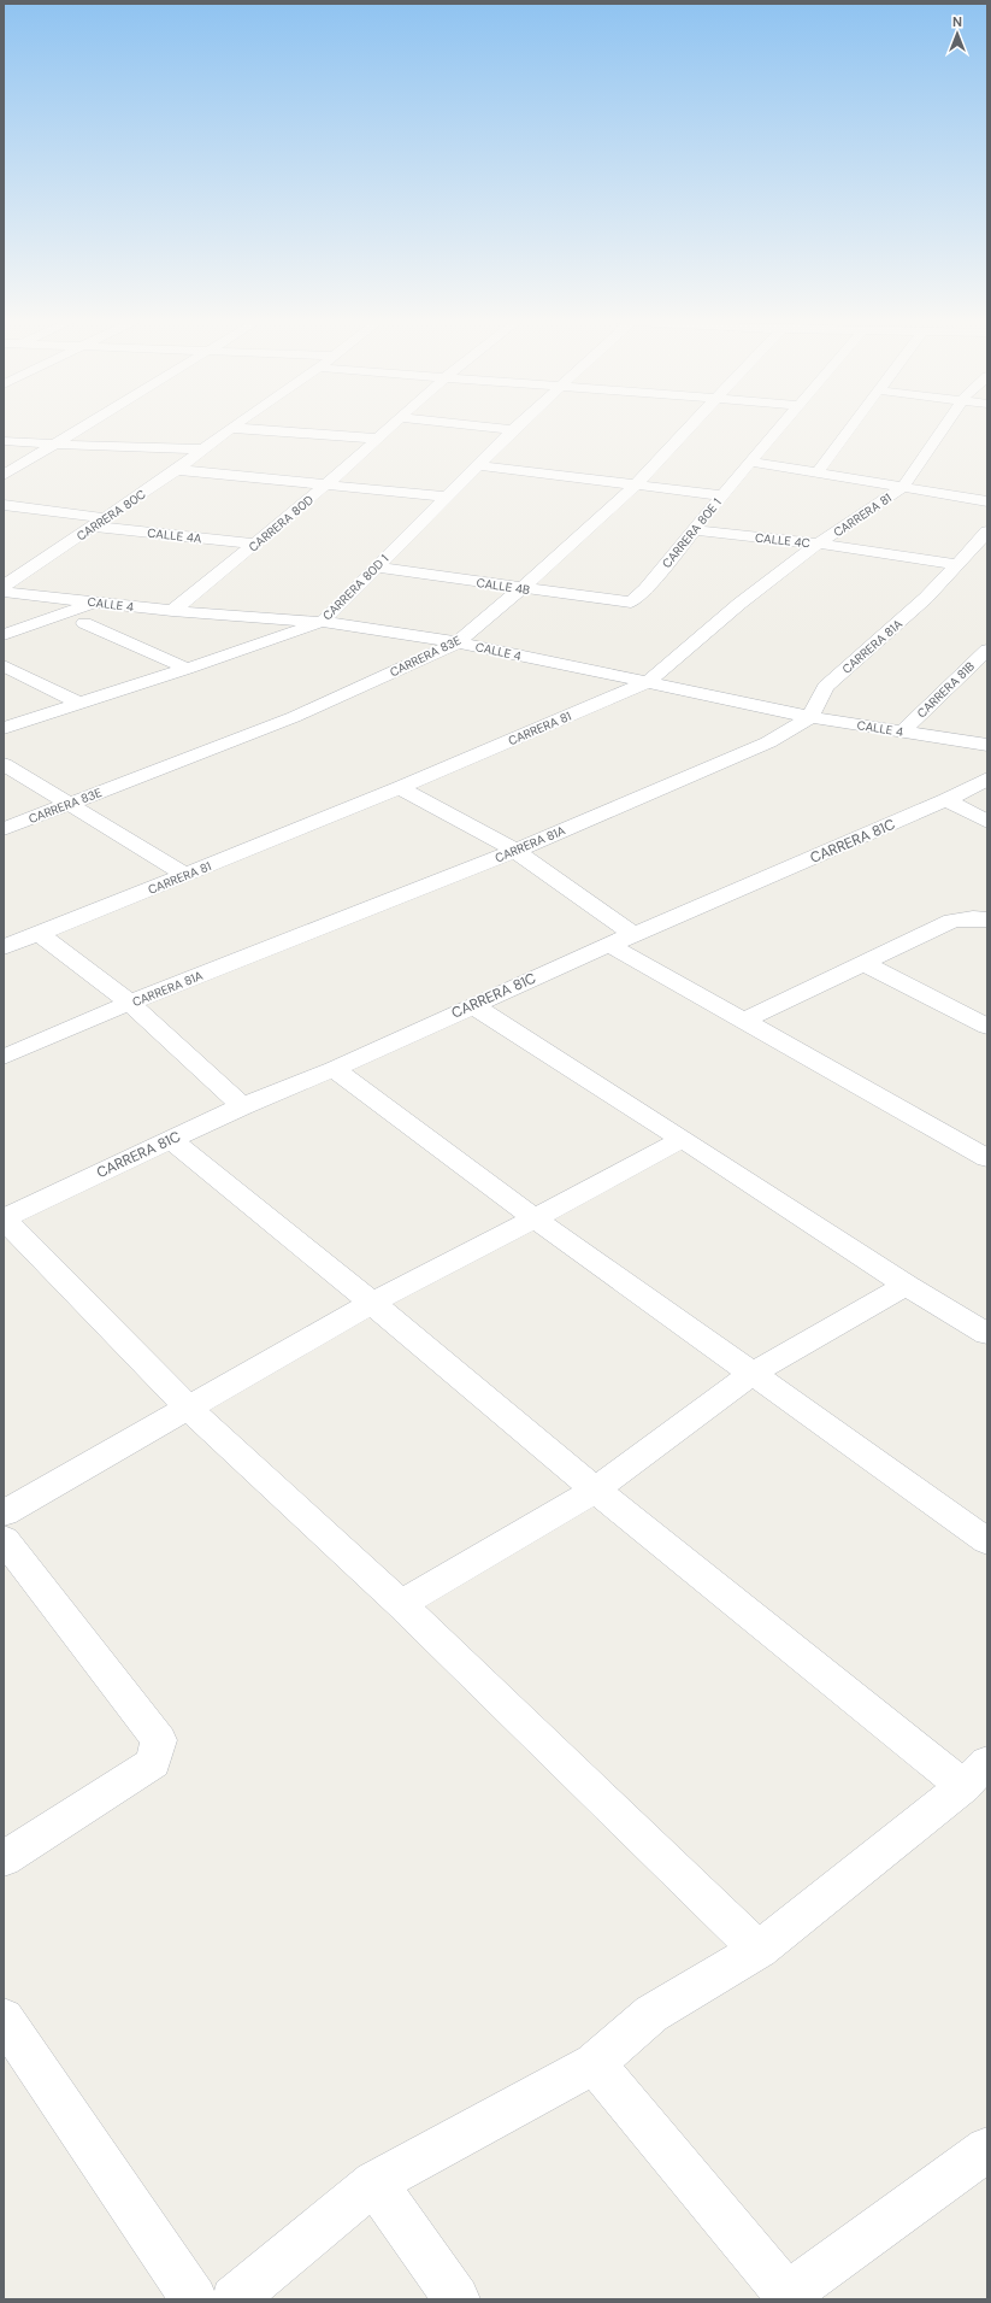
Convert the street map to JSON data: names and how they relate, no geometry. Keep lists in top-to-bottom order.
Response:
{
  "streets": {
    "street": [
      "CARRERA 80C",
      "CARRERA 81",
      "CARRERA 80D",
      "CARRERA 80E 1",
      "CALLE 4A",
      "CALLE 4C",
      "CALLE 4B",
      "CARRERA 80D 1",
      "CALLE 4",
      "CARRERA 81A",
      "CARRERA 83E",
      "CARRERA 81B",
      "CARRERA 81C"
    ]
  },
  "crossings": [
    ["CARRERA 80C", "CALLE 4A"],
    ["CARRERA 81", "CALLE 4C"],
    ["CARRERA 81", "CALLE 4"],
    ["CARRERA 80D", "CALLE 4A"],
    ["CARRERA 80D", "CALLE 4"],
    ["CARRERA 80E 1", "CALLE 4C"],
    ["CARRERA 80E 1", "CALLE 4B"],
    ["CALLE 4C", "CARRERA 81A"],
    ["CALLE 4B", "CARRERA 80D 1"],
    ["CALLE 4B", "CARRERA 83E"],
    ["CARRERA 80D 1", "CALLE 4"],
    ["CALLE 4", "CARRERA 81A"],
    ["CALLE 4", "CARRERA 83E"],
    ["CALLE 4", "CARRERA 81B"]
  ],
  "north": "top"
}
